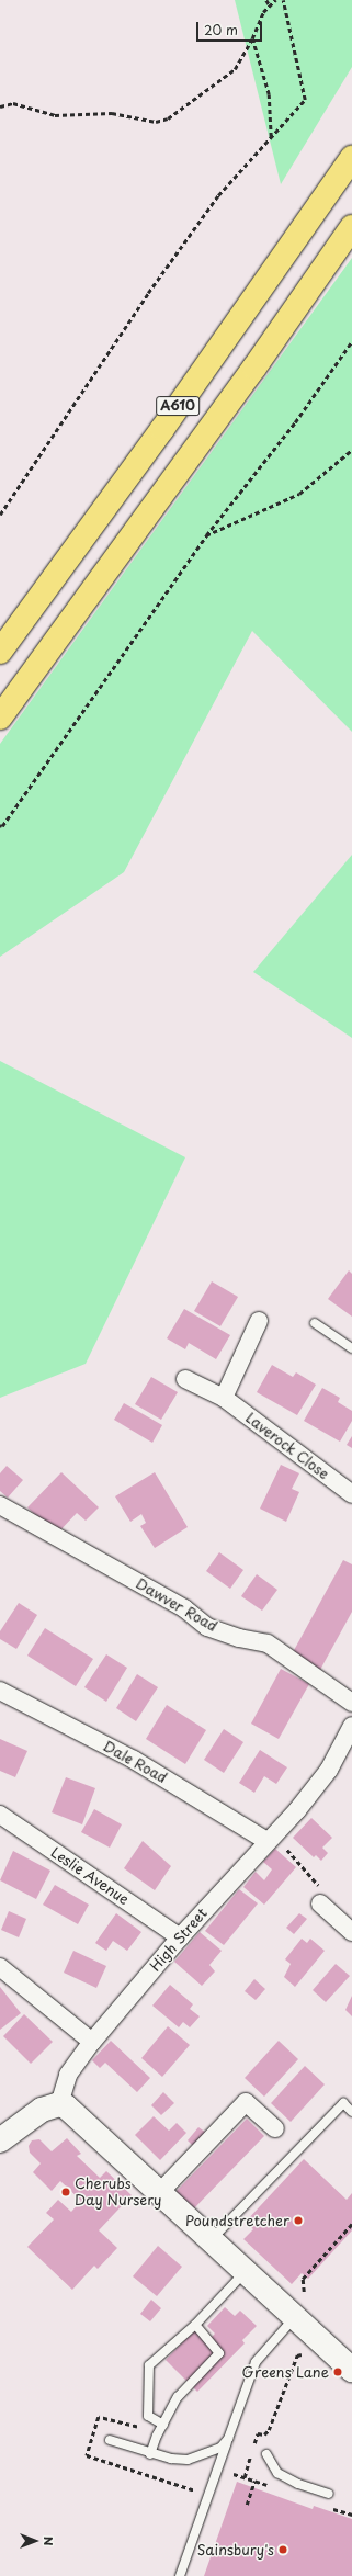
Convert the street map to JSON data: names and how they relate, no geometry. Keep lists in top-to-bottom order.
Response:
{
  "streets": {
    "highway": ["A610"],
    "street": [
      "Laverock Close",
      "Dawver Road",
      "Dale Road",
      "Leslie Avenue",
      "High Street"
    ]
  },
  "crossings": [
    ["Dale Road", "High Street"],
    ["Leslie Avenue", "High Street"]
  ],
  "places": [
    "Cherubs Day Nursery",
    "Poundstretcher",
    "Greens Lane",
    "Sainsbury's"
  ],
  "scale_bar": "20 m",
  "north": "right"
}
